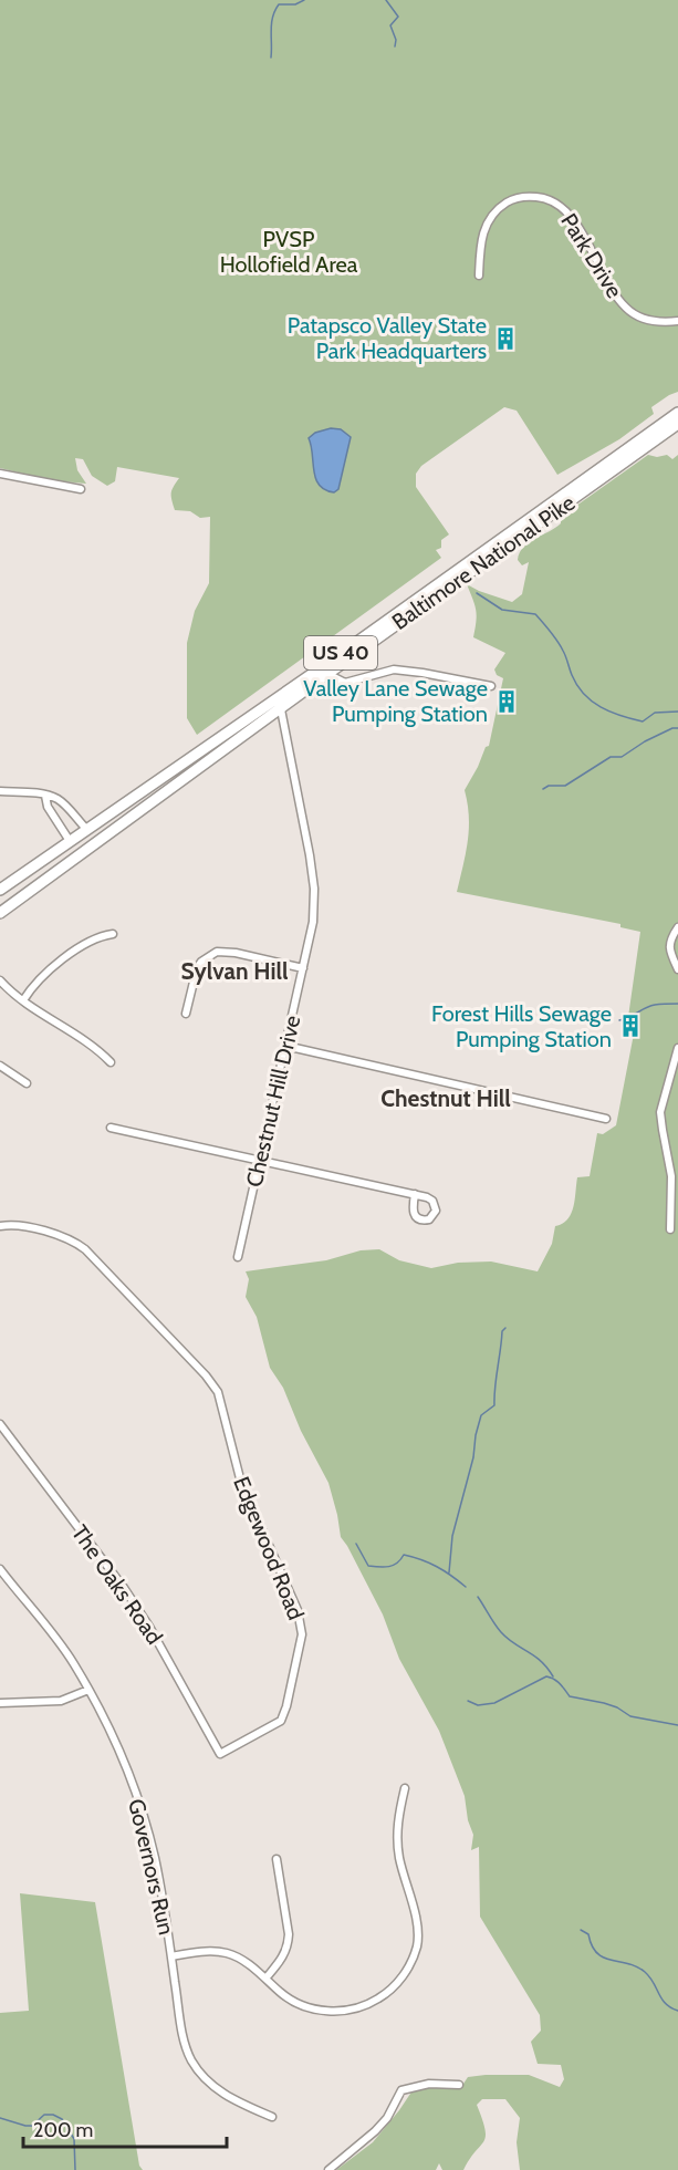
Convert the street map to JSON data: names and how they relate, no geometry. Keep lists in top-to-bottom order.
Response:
{
  "streets": {
    "main road": ["Baltimore National Pike", "US 40"],
    "street": [
      "Park Drive",
      "Chestnut Hill Drive",
      "Edgewood Road",
      "The Oaks Road",
      "Governors Run"
    ]
  },
  "crossings": [
    ["Baltimore National Pike", "Chestnut Hill Drive"],
    ["Edgewood Road", "The Oaks Road"]
  ],
  "districts": ["Sylvan Hill", "Chestnut Hill"],
  "parks": ["PVSP Hollofield Area"],
  "places": {
    "building": ["Patapsco Valley State Park Headquarters", "Valley Lane Sewage Pumping Station", "Forest Hills Sewage Pumping Station"]
  },
  "scale_bar": "200 m"
}
